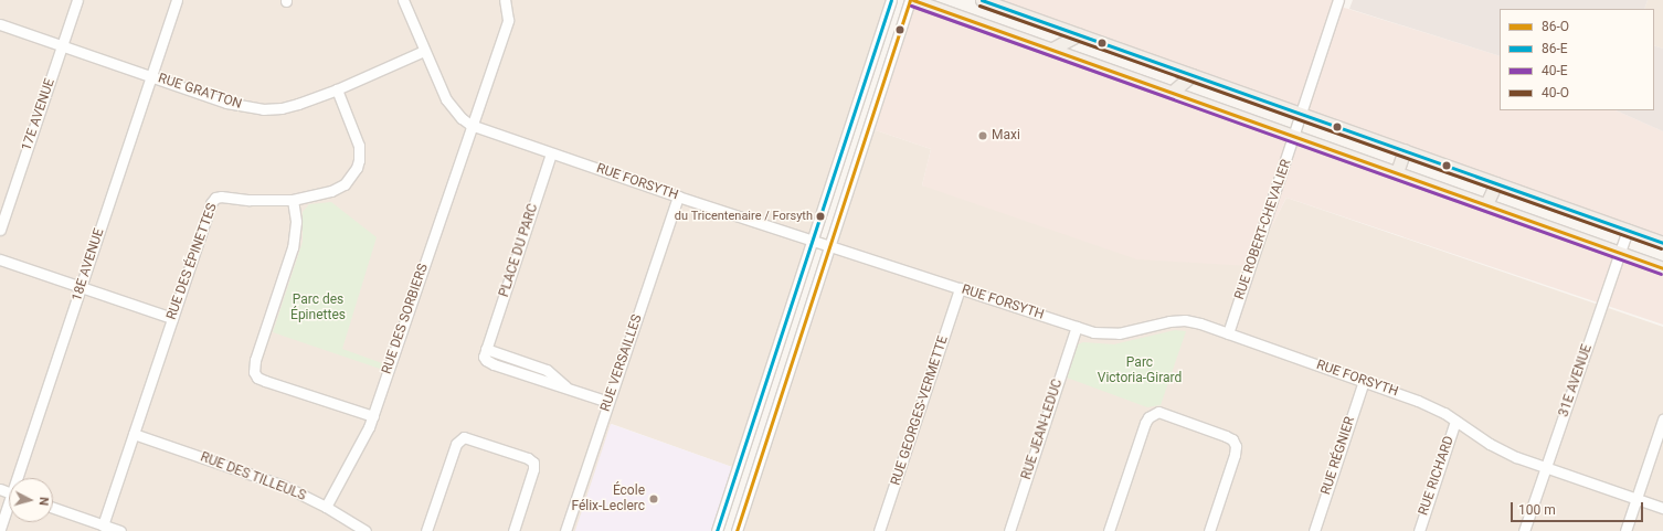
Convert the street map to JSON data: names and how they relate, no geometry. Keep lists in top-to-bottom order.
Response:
{
  "streets": {
    "street": [
      "RUE GRATTON",
      "17E AVENUE",
      "RUE FORSYTH",
      "RUE ROBERT-CHEVALIER",
      "PLACE DU PARC",
      "RUE DES ÉPINETTES",
      "18E AVENUE",
      "RUE DES SORBIERS",
      "RUE VERSAILLES",
      "31E AVENUE",
      "RUE GEORGES-VERMETTE",
      "RUE JEAN-LEDUC",
      "RUE RÉGNIER",
      "RUE RICHARD",
      "RUE DES TILLEULS"
    ]
  },
  "crossings": [
    ["RUE GRATTON", "17E AVENUE"],
    ["RUE GRATTON", "RUE FORSYTH"],
    ["RUE GRATTON", "RUE DES ÉPINETTES"],
    ["RUE GRATTON", "18E AVENUE"],
    ["RUE FORSYTH", "RUE ROBERT-CHEVALIER"],
    ["RUE FORSYTH", "PLACE DU PARC"],
    ["RUE FORSYTH", "RUE DES SORBIERS"],
    ["RUE FORSYTH", "RUE VERSAILLES"],
    ["RUE FORSYTH", "31E AVENUE"],
    ["RUE FORSYTH", "RUE GEORGES-VERMETTE"],
    ["RUE FORSYTH", "RUE JEAN-LEDUC"],
    ["RUE FORSYTH", "RUE RÉGNIER"],
    ["RUE FORSYTH", "RUE RICHARD"],
    ["PLACE DU PARC", "RUE VERSAILLES"],
    ["RUE DES ÉPINETTES", "RUE DES TILLEULS"],
    ["RUE DES SORBIERS", "RUE DES TILLEULS"]
  ],
  "parks": ["Parc des Épinettes", "Parc Victoria-Girard"],
  "places": ["Maxi", "du Tricentenaire / Forsyth", "École Félix-Leclerc"],
  "lines": [
    "transit line 86-O",
    "transit line 86-E",
    "transit line 40-E",
    "transit line 40-O"
  ],
  "legend": [
    "86-O",
    "86-E",
    "40-E",
    "40-O"
  ],
  "scale_bar": "100 m",
  "north": "right"
}
